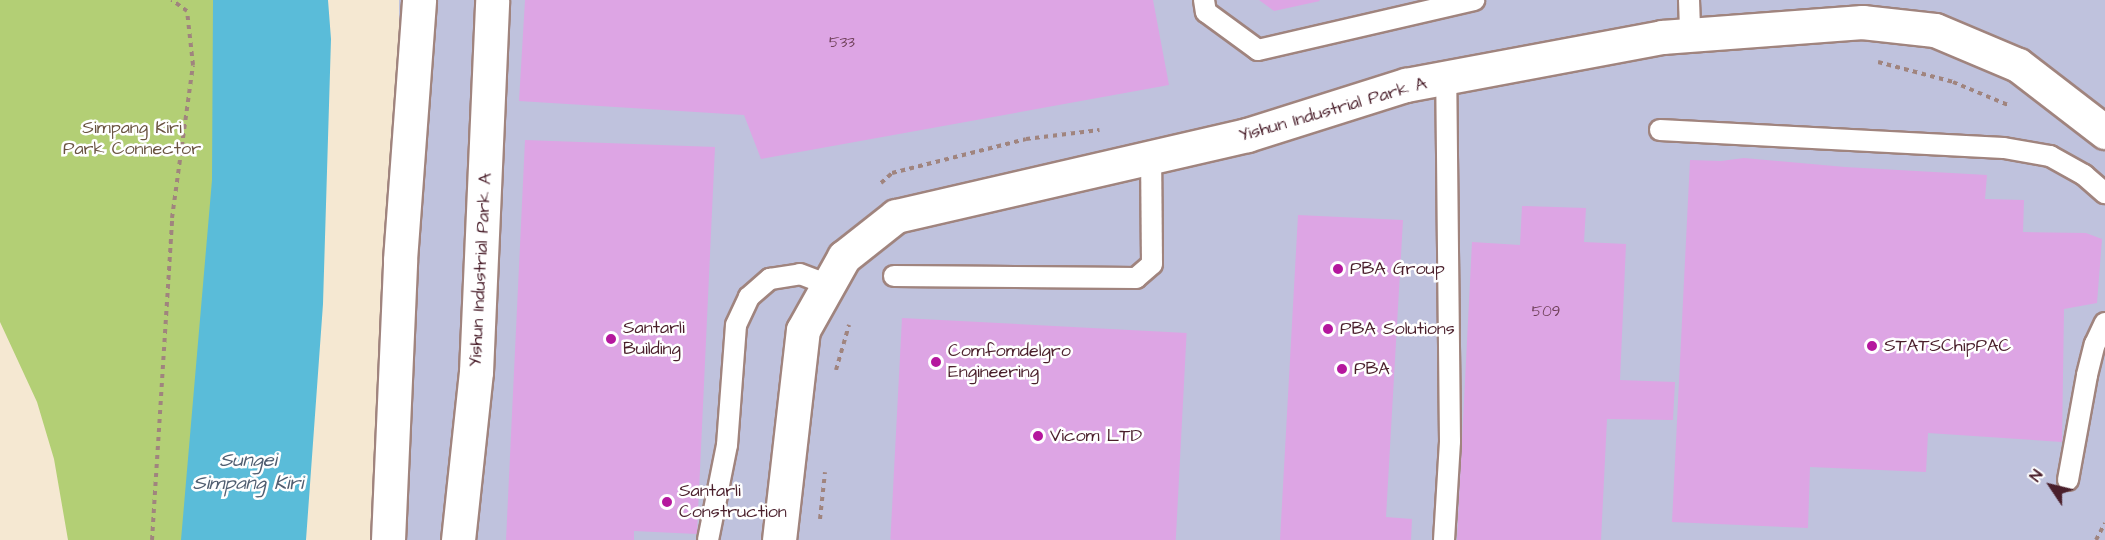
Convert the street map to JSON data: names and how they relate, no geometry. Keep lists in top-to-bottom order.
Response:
{
  "streets": {
    "street": ["Yishun Industrial Park A"]
  },
  "water": ["Sungei Simpang Kiri"],
  "parks": ["Simpang Kiri Park Connector"],
  "places": [
    "PBA Group",
    "PBA Solutions",
    "Santarli Building",
    "STATSChipPAC",
    "Comfomdelgro Engineering",
    "PBA",
    "Vicom LTD",
    "Santarli Construction"
  ],
  "house_numbers": ["533", "509"],
  "north": "top left"
}
